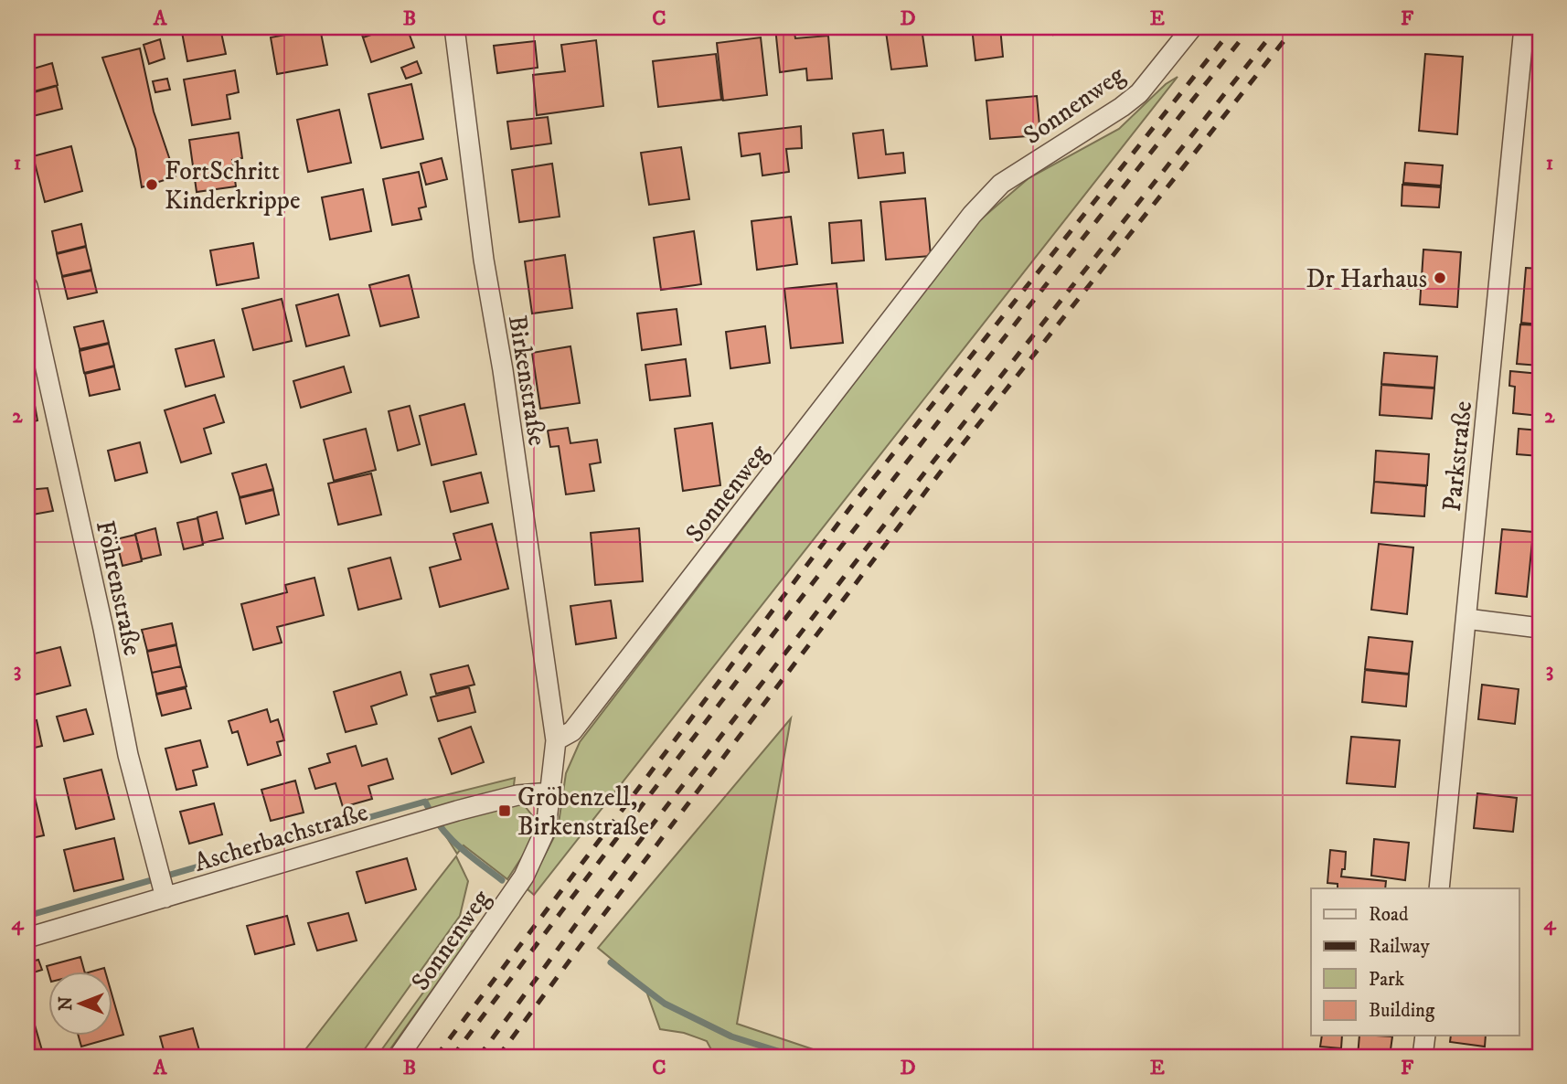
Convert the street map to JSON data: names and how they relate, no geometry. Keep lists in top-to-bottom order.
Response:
{
  "streets": {
    "street": [
      "Sonnenweg",
      "Birkenstraße",
      "Parkstraße",
      "Föhrenstraße",
      "Ascherbachstraße"
    ]
  },
  "crossings": [
    ["Sonnenweg", "Birkenstraße"],
    ["Sonnenweg", "Ascherbachstraße"],
    ["Föhrenstraße", "Ascherbachstraße"]
  ],
  "places": {
    "other": ["FortSchritt Kinderkrippe", "Dr Harhaus"],
    "transit": ["Gröbenzell, Birkenstraße"]
  },
  "legend": [
    "Road",
    "Railway",
    "Park",
    "Building"
  ],
  "north": "left",
  "grid": {
    "columns": [
      "A",
      "B",
      "C",
      "D",
      "E",
      "F"
    ],
    "rows": [
      "1",
      "2",
      "3",
      "4"
    ]
  }
}
